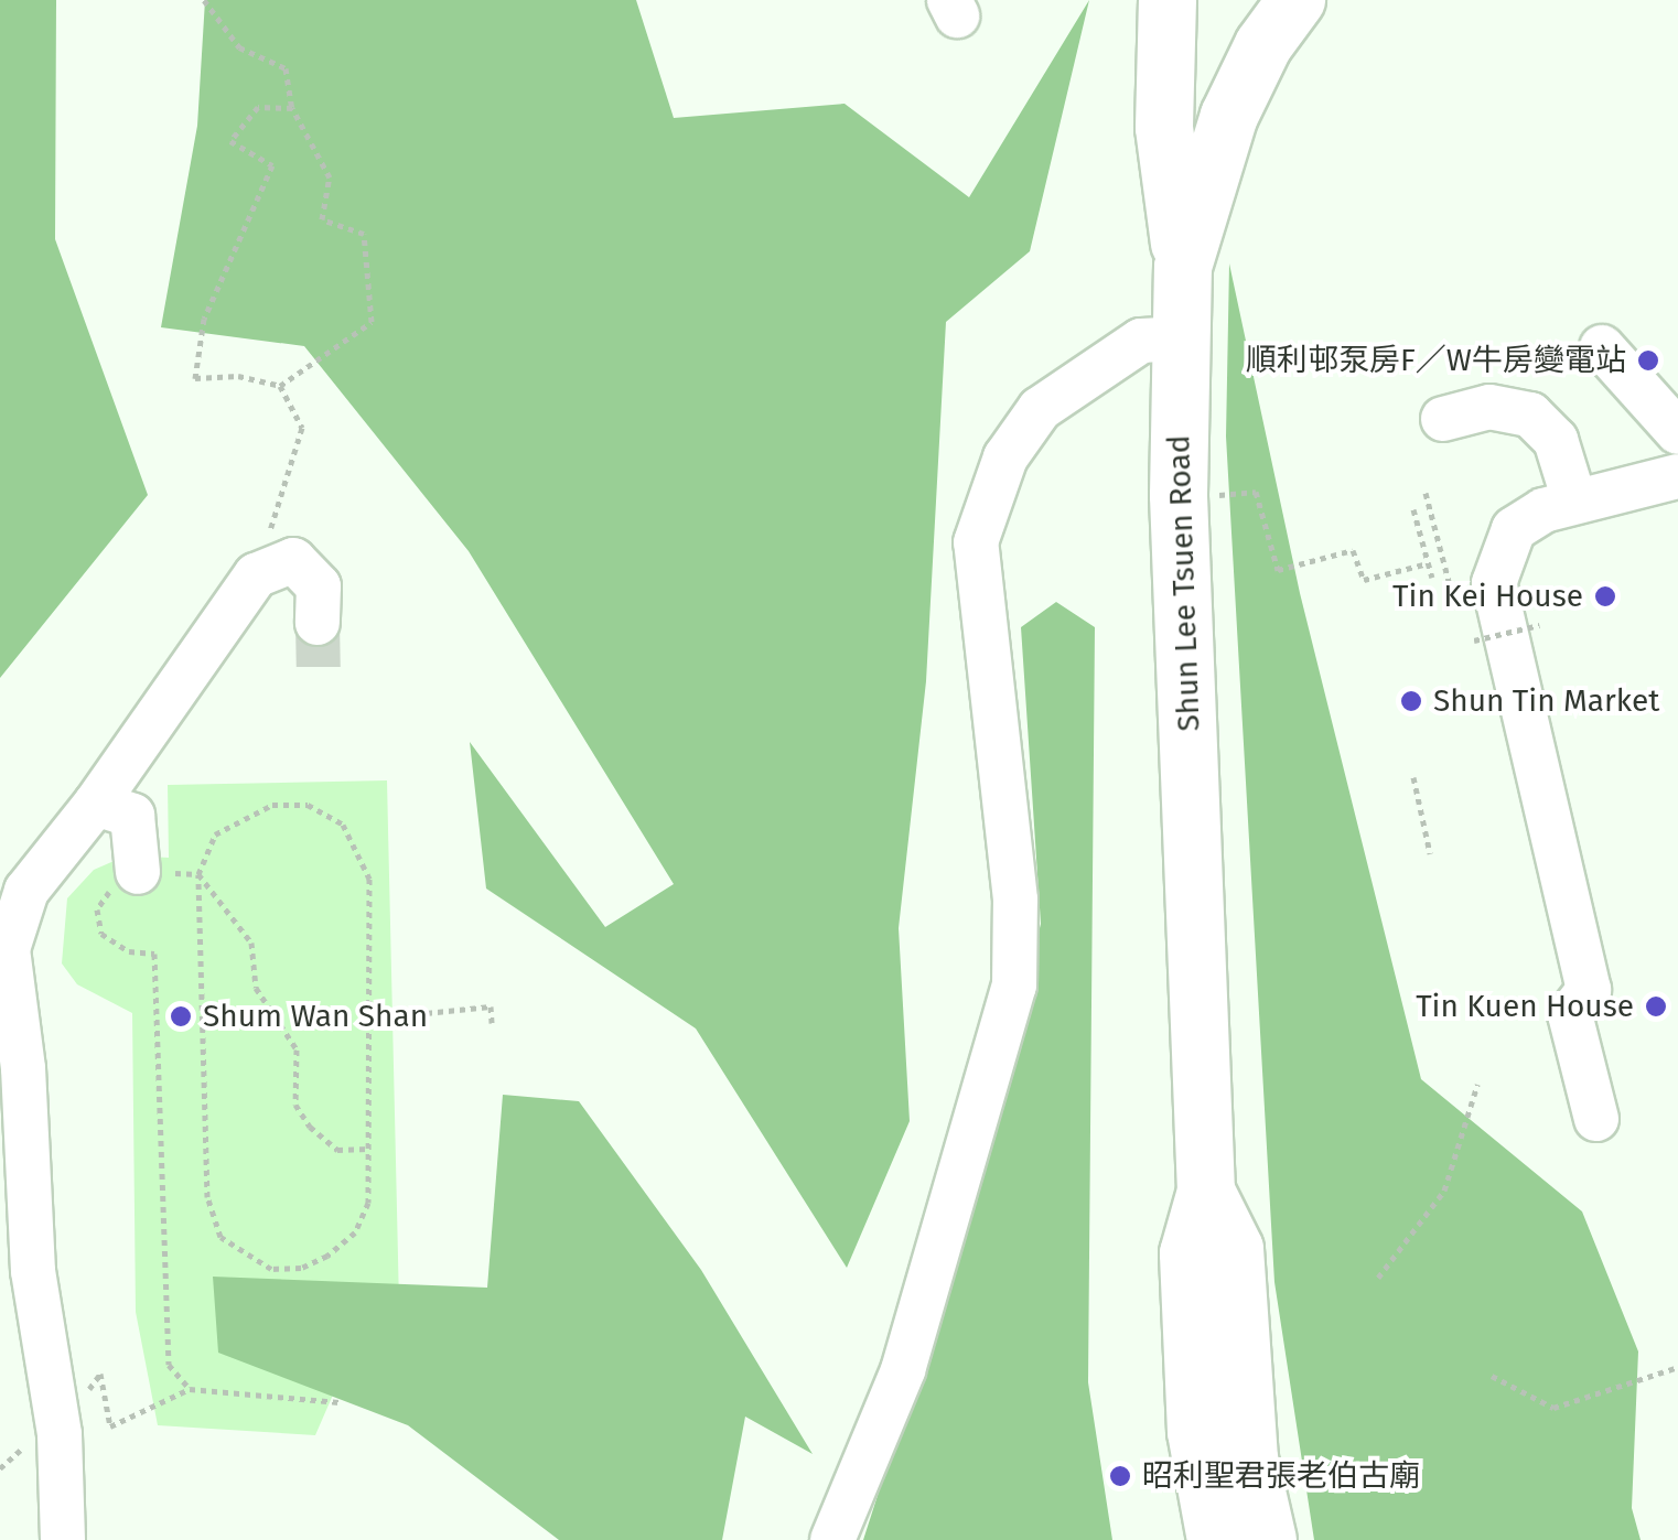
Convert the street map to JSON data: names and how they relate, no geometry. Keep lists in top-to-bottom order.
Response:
{
  "streets": {
    "main road": ["Shun Lee Tsuen Road"]
  },
  "places": [
    "順利邨泵房F／W牛房變電站",
    "Tin Kei House",
    "Shun Tin Market",
    "Tin Kuen House",
    "Shum Wan Shan",
    "昭利聖君張老伯古廟"
  ]
}
